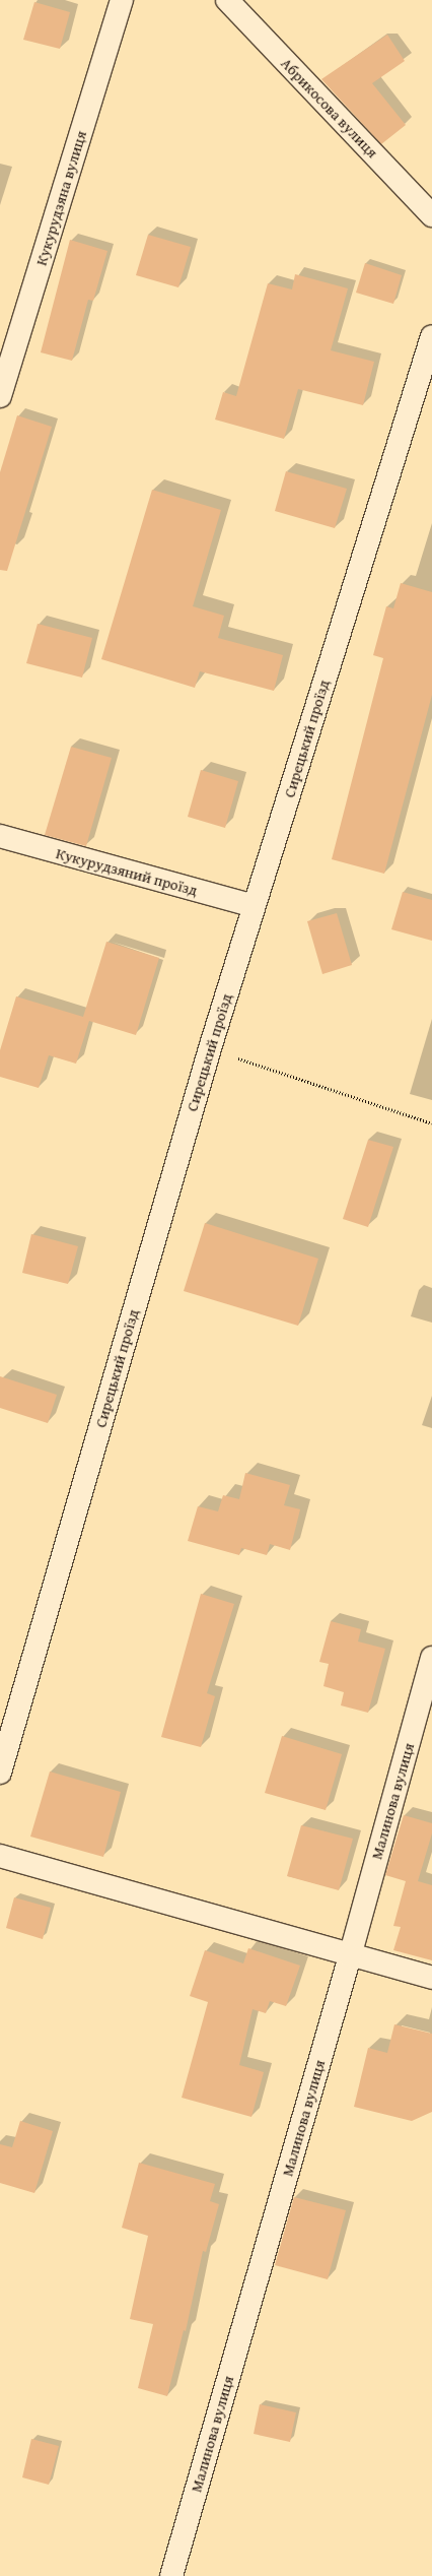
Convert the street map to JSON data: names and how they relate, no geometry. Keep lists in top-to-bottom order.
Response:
{
  "streets": {
    "street": [
      "Абрикосова вулиця",
      "Кукурудзяна вулиця",
      "Сирецький проїзд",
      "Кукурудзяний проїзд",
      "Малинова вулиця"
    ]
  },
  "crossings": [
    ["Сирецький проїзд", "Кукурудзяний проїзд"]
  ]
}
